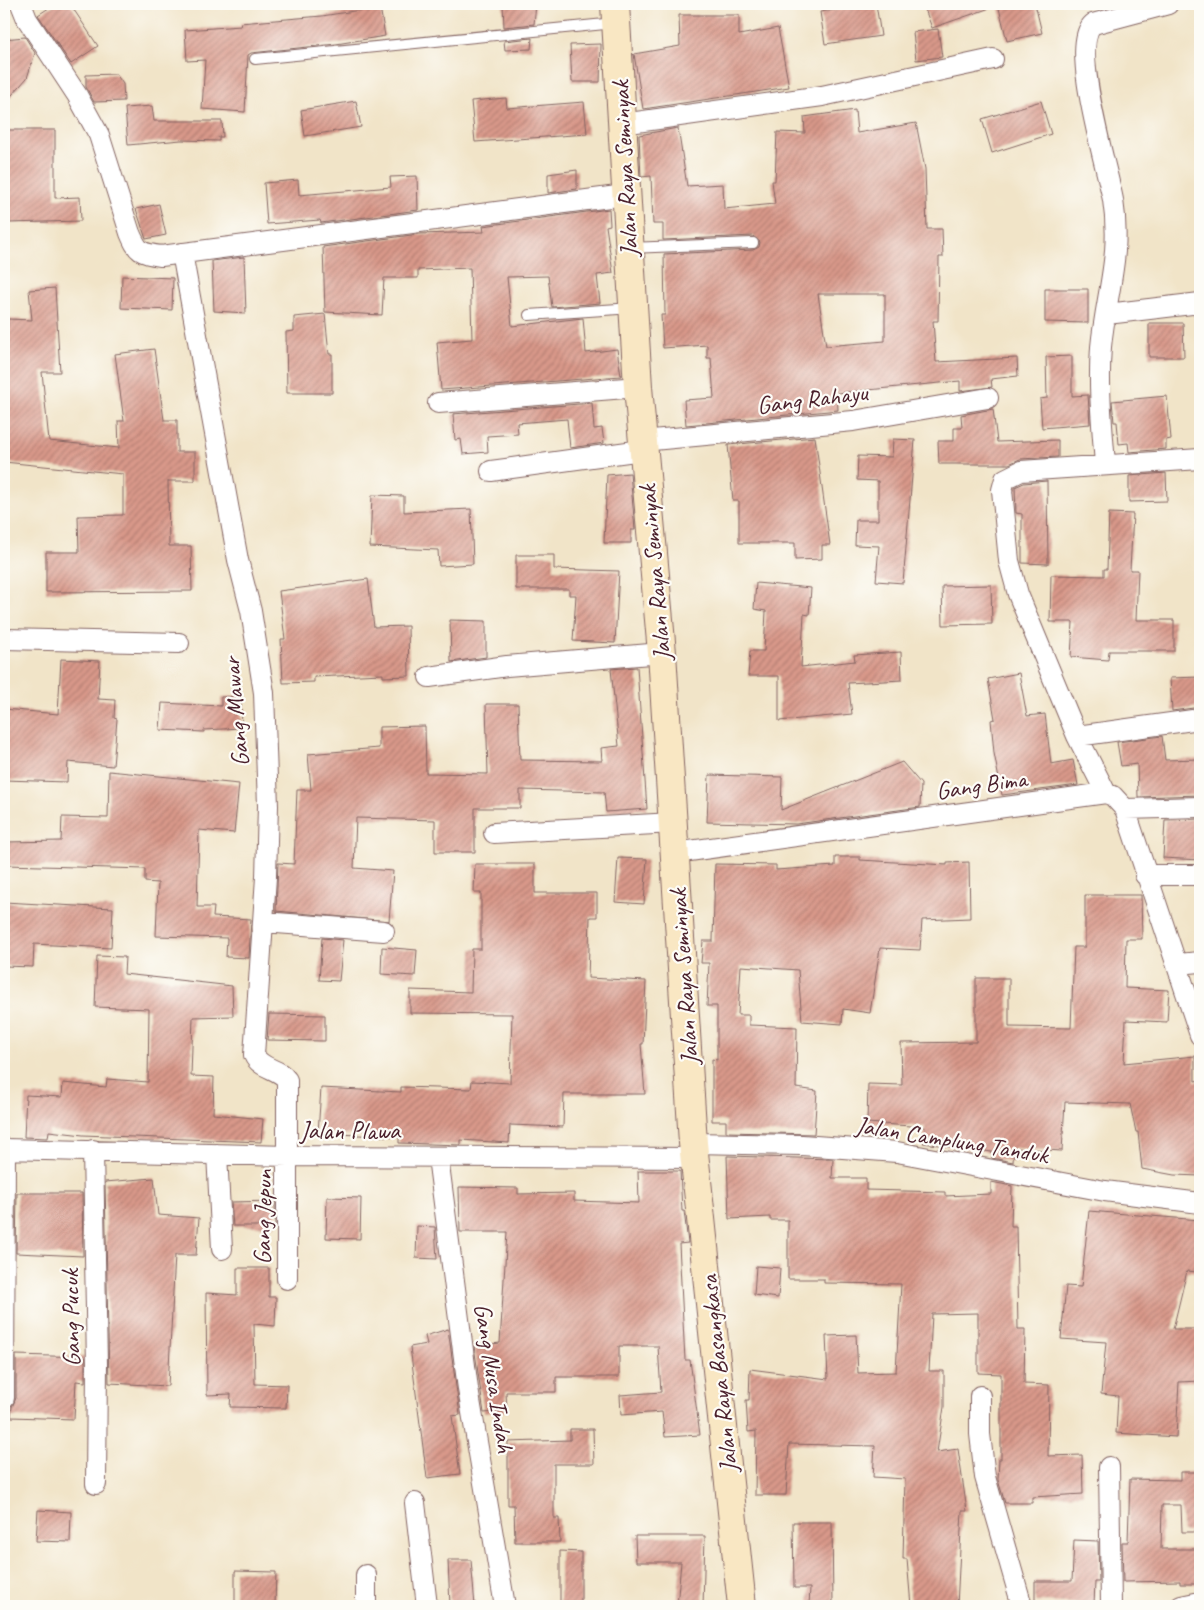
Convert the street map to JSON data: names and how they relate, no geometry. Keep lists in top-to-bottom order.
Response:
{
  "streets": {
    "main road": ["Jalan Raya Seminyak", "Jalan Raya Basangkasa"],
    "street": [
      "Gang Rahayu",
      "Gang Mawar",
      "Gang Bima",
      "Jalan Plawa",
      "Jalan Camplung Tanduk",
      "Gang Jepun",
      "Gang Pucuk",
      "Gang Nusa Indah"
    ]
  },
  "crossings": [
    ["Jalan Raya Seminyak", "Gang Rahayu"],
    ["Jalan Raya Seminyak", "Gang Bima"],
    ["Jalan Raya Seminyak", "Jalan Plawa"],
    ["Jalan Raya Seminyak", "Jalan Camplung Tanduk"],
    ["Jalan Raya Seminyak", "Jalan Raya Basangkasa"],
    ["Gang Mawar", "Jalan Plawa"],
    ["Gang Mawar", "Gang Jepun"],
    ["Jalan Plawa", "Jalan Camplung Tanduk"],
    ["Jalan Plawa", "Gang Jepun"],
    ["Jalan Plawa", "Gang Pucuk"],
    ["Jalan Plawa", "Jalan Raya Basangkasa"],
    ["Jalan Plawa", "Gang Nusa Indah"],
    ["Jalan Camplung Tanduk", "Jalan Raya Basangkasa"]
  ]
}
